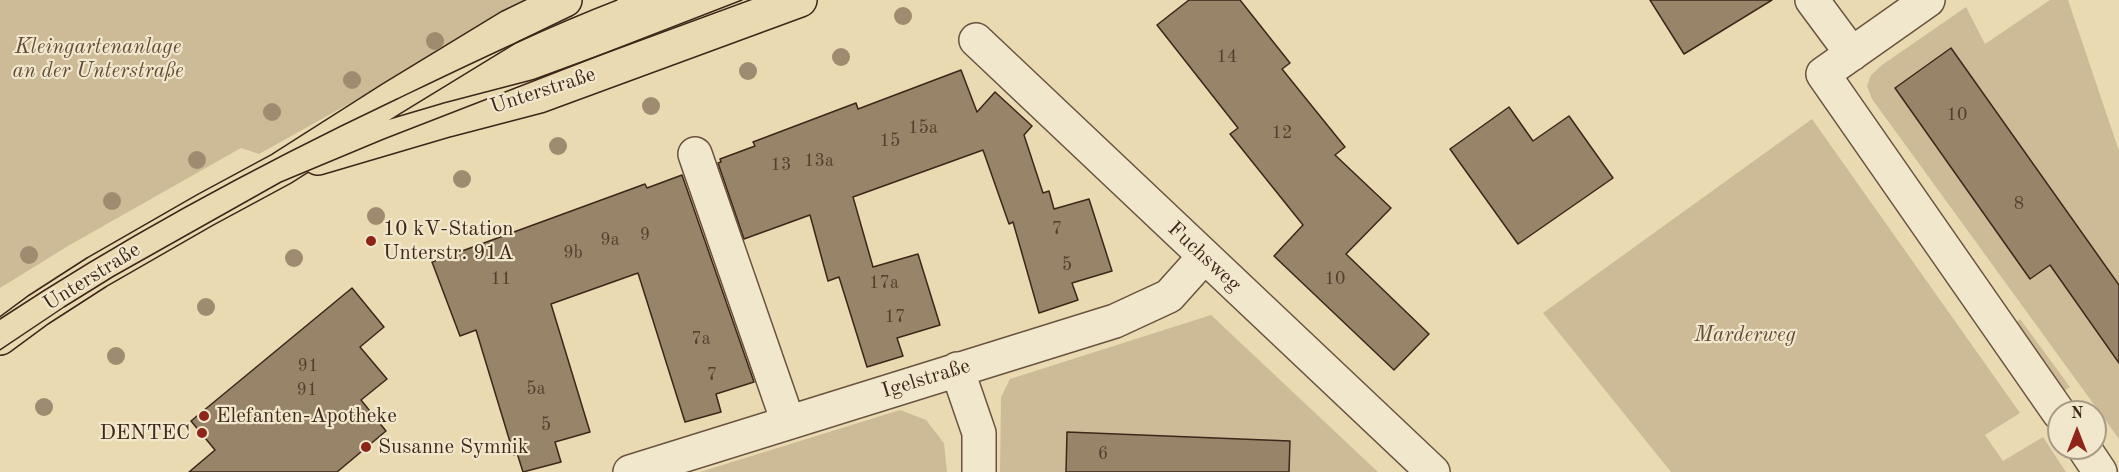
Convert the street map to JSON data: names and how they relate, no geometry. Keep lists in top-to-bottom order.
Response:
{
  "streets": {
    "main road": ["Unterstraße"],
    "street": ["Fuchsweg", "Igelstraße"]
  },
  "crossings": [
    ["Fuchsweg", "Igelstraße"]
  ],
  "parks": ["Kleingartenanlage an der Unterstraße", "Marderweg"],
  "places": [
    "10 kV-Station Unterstr. 91A",
    "Elefanten-Apotheke",
    "DENTEC",
    "Susanne Symnik"
  ],
  "house_numbers": [
    "14",
    "10",
    "15a",
    "12",
    "15",
    "13a",
    "13",
    "8",
    "7",
    "9",
    "9a",
    "9b",
    "5",
    "11",
    "10",
    "17a",
    "17",
    "7a",
    "91",
    "7",
    "5a",
    "91",
    "5",
    "6"
  ],
  "north": "top"
}
